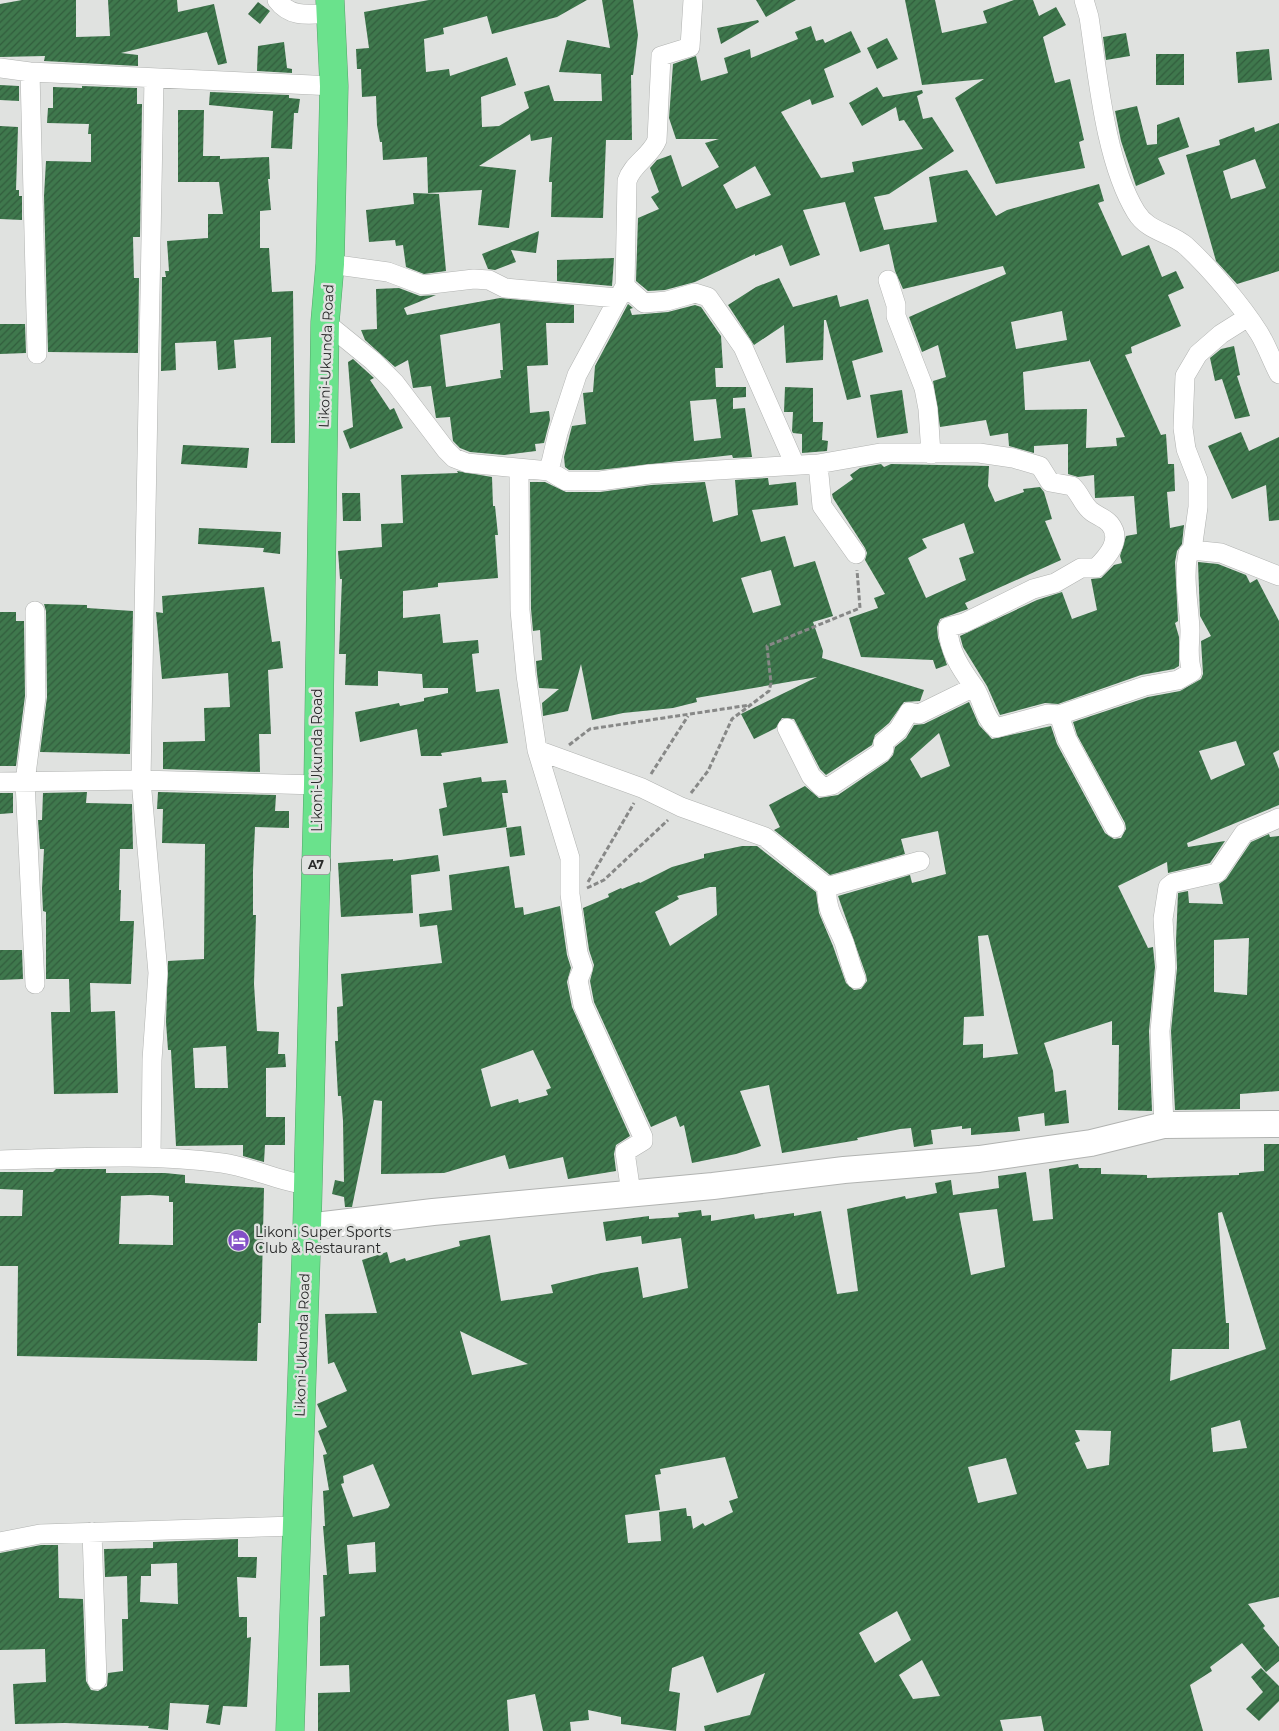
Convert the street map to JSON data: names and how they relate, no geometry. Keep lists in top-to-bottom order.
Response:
{
  "streets": {
    "highway": ["Likoni-Ukunda Road", "A7"]
  },
  "places": {
    "hotel": ["Likoni Super Sports Club & Restaurant"]
  }
}
